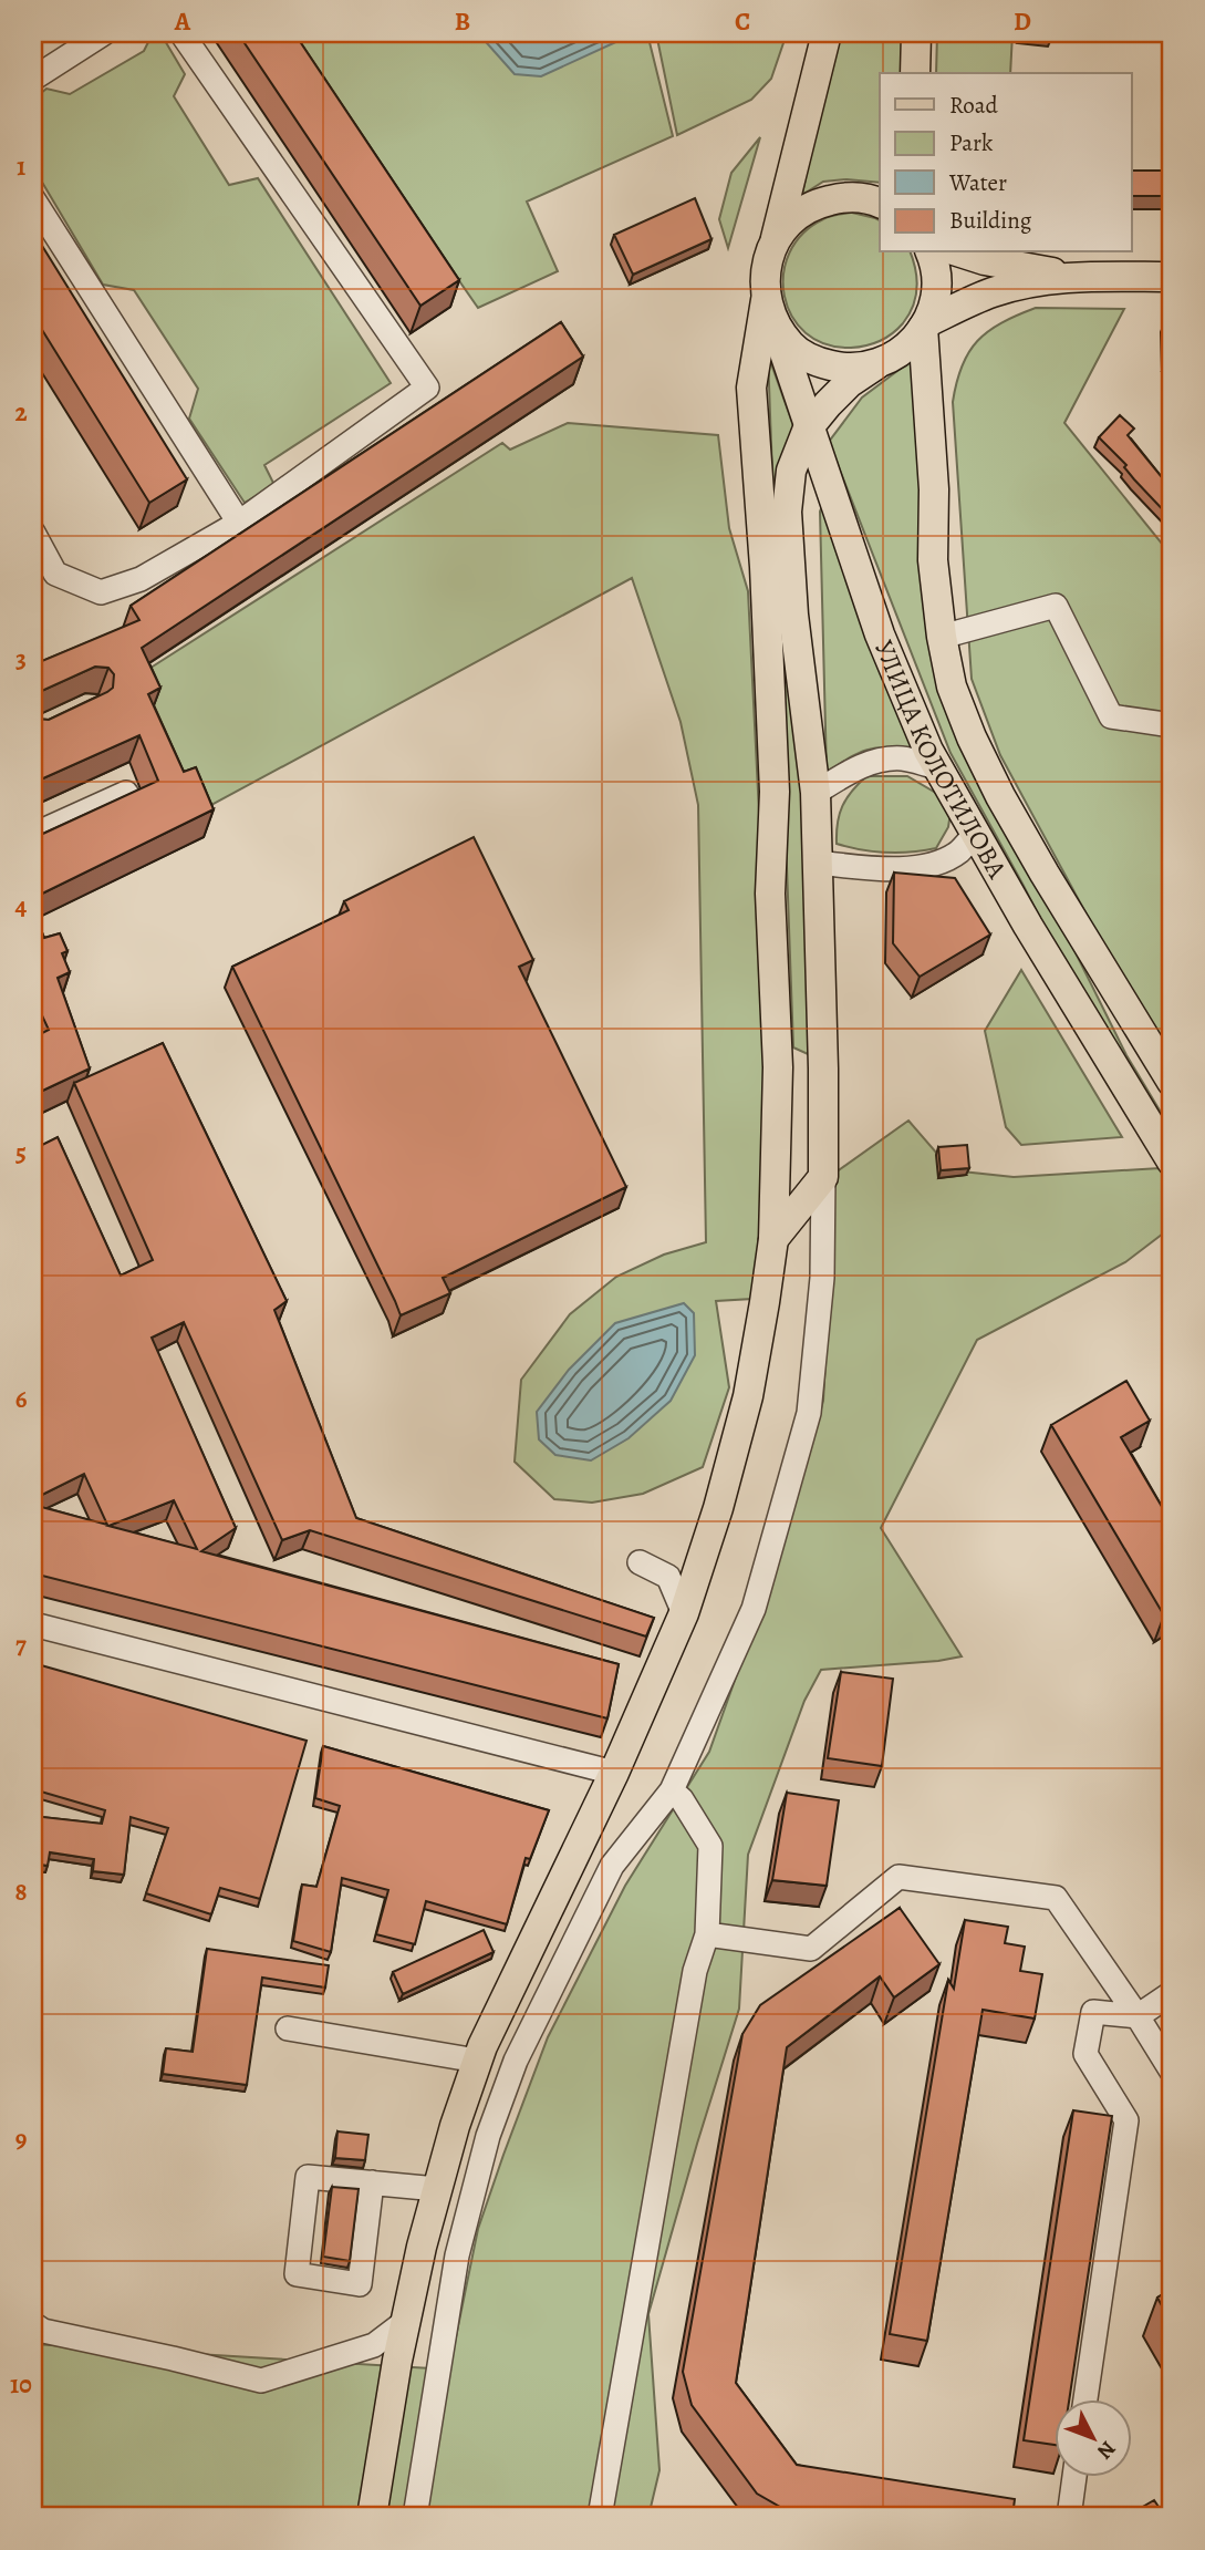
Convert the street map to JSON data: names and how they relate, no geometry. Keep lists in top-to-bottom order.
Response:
{
  "streets": {
    "main road": ["УЛИЦА КОЛОТИЛОВА"]
  },
  "legend": [
    "Road",
    "Park",
    "Water",
    "Building"
  ],
  "north": "bottom right",
  "grid": {
    "columns": [
      "A",
      "B",
      "C",
      "D"
    ],
    "rows": [
      "1",
      "2",
      "3",
      "4",
      "5",
      "6",
      "7",
      "8",
      "9",
      "10"
    ]
  }
}
